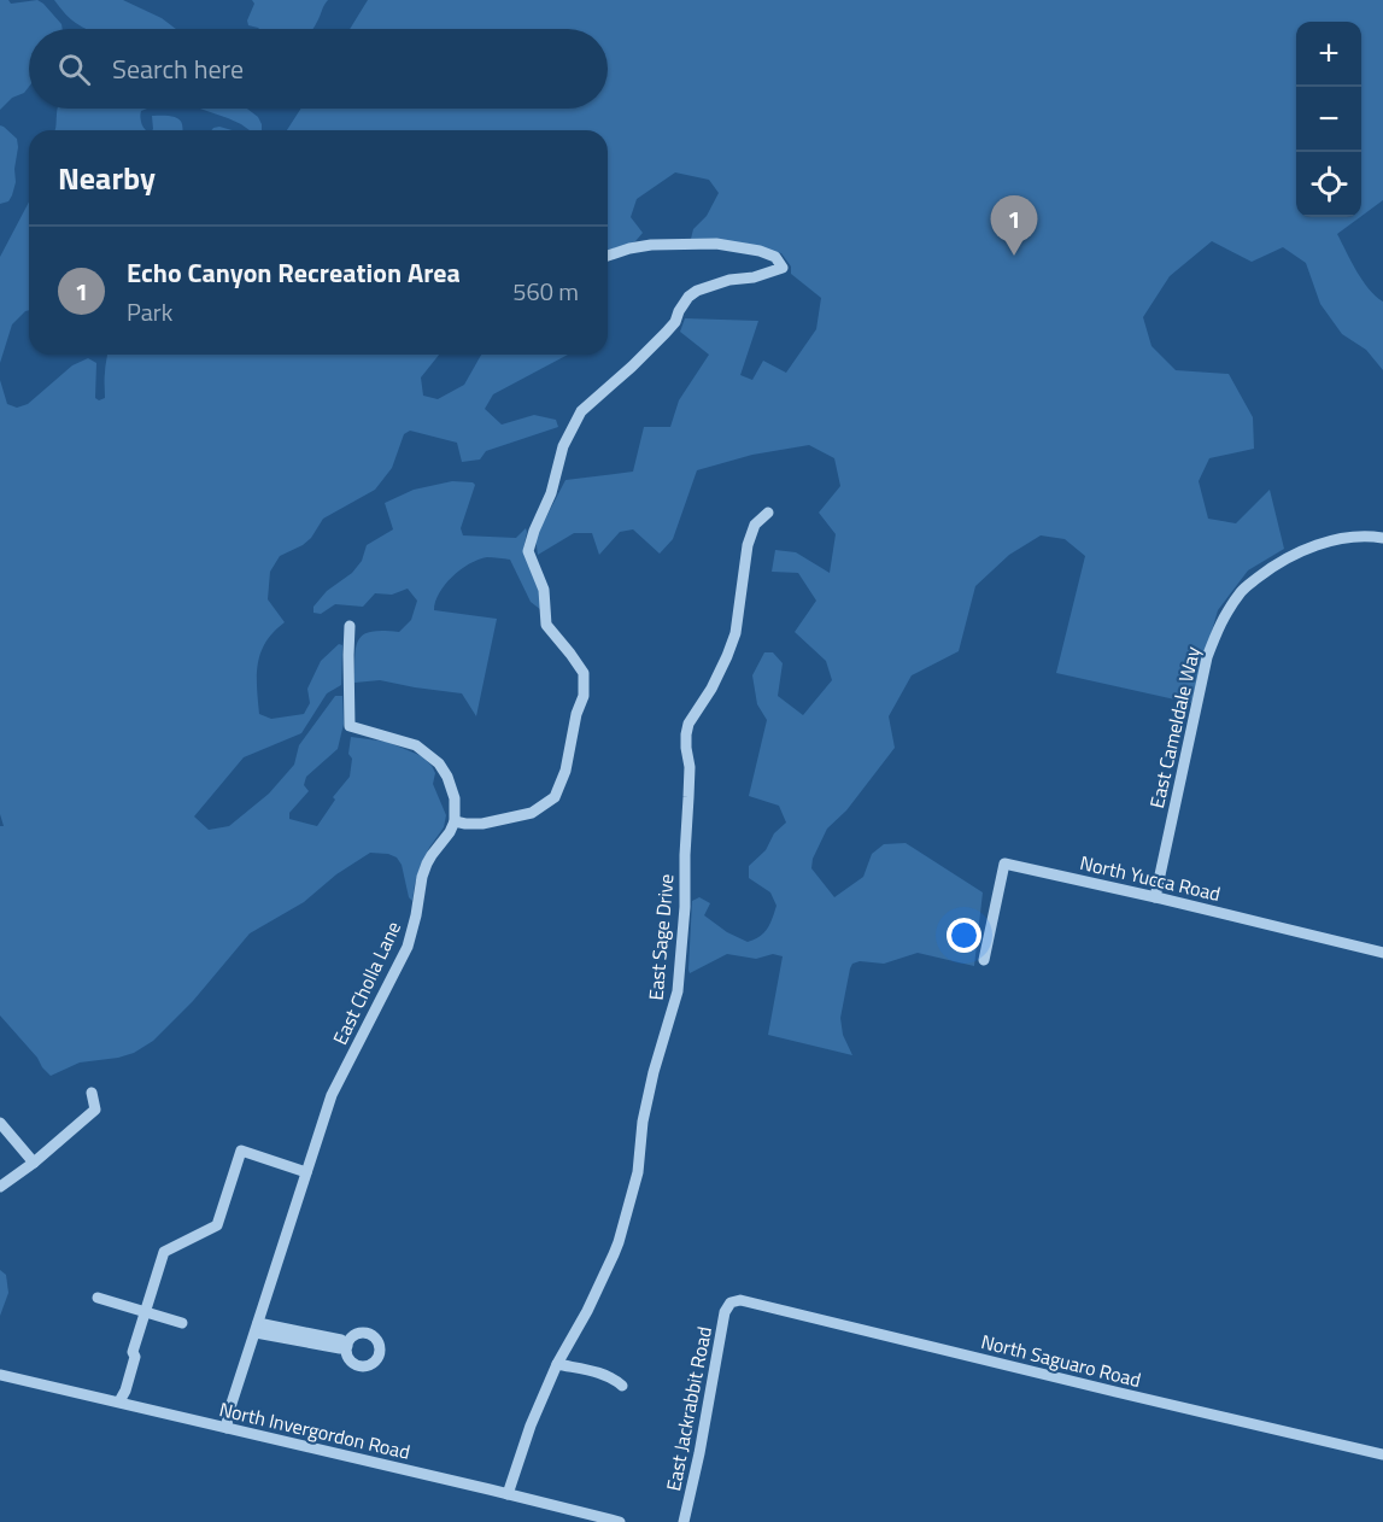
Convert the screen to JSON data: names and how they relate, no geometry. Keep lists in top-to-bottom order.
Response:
{
  "streets": {
    "street": [
      "East Cameldale Way",
      "North Yucca Road",
      "East Sage Drive",
      "East Cholla Lane",
      "North Saguaro Road",
      "East Jackrabbit Road",
      "North Invergordon Road"
    ]
  },
  "crossings": [
    ["East Cameldale Way", "North Yucca Road"],
    ["East Sage Drive", "North Invergordon Road"],
    ["East Cholla Lane", "North Invergordon Road"],
    ["North Saguaro Road", "East Jackrabbit Road"]
  ],
  "page": {
    "map_buttons": ["+", "−"],
    "search": "Search here",
    "heading": "Nearby",
    "pins": "1",
    "list": [
      {
        "mark": "1",
        "name": "Echo Canyon Recreation Area",
        "note": "Park",
        "value": "560 m"
      }
    ]
  }
}
